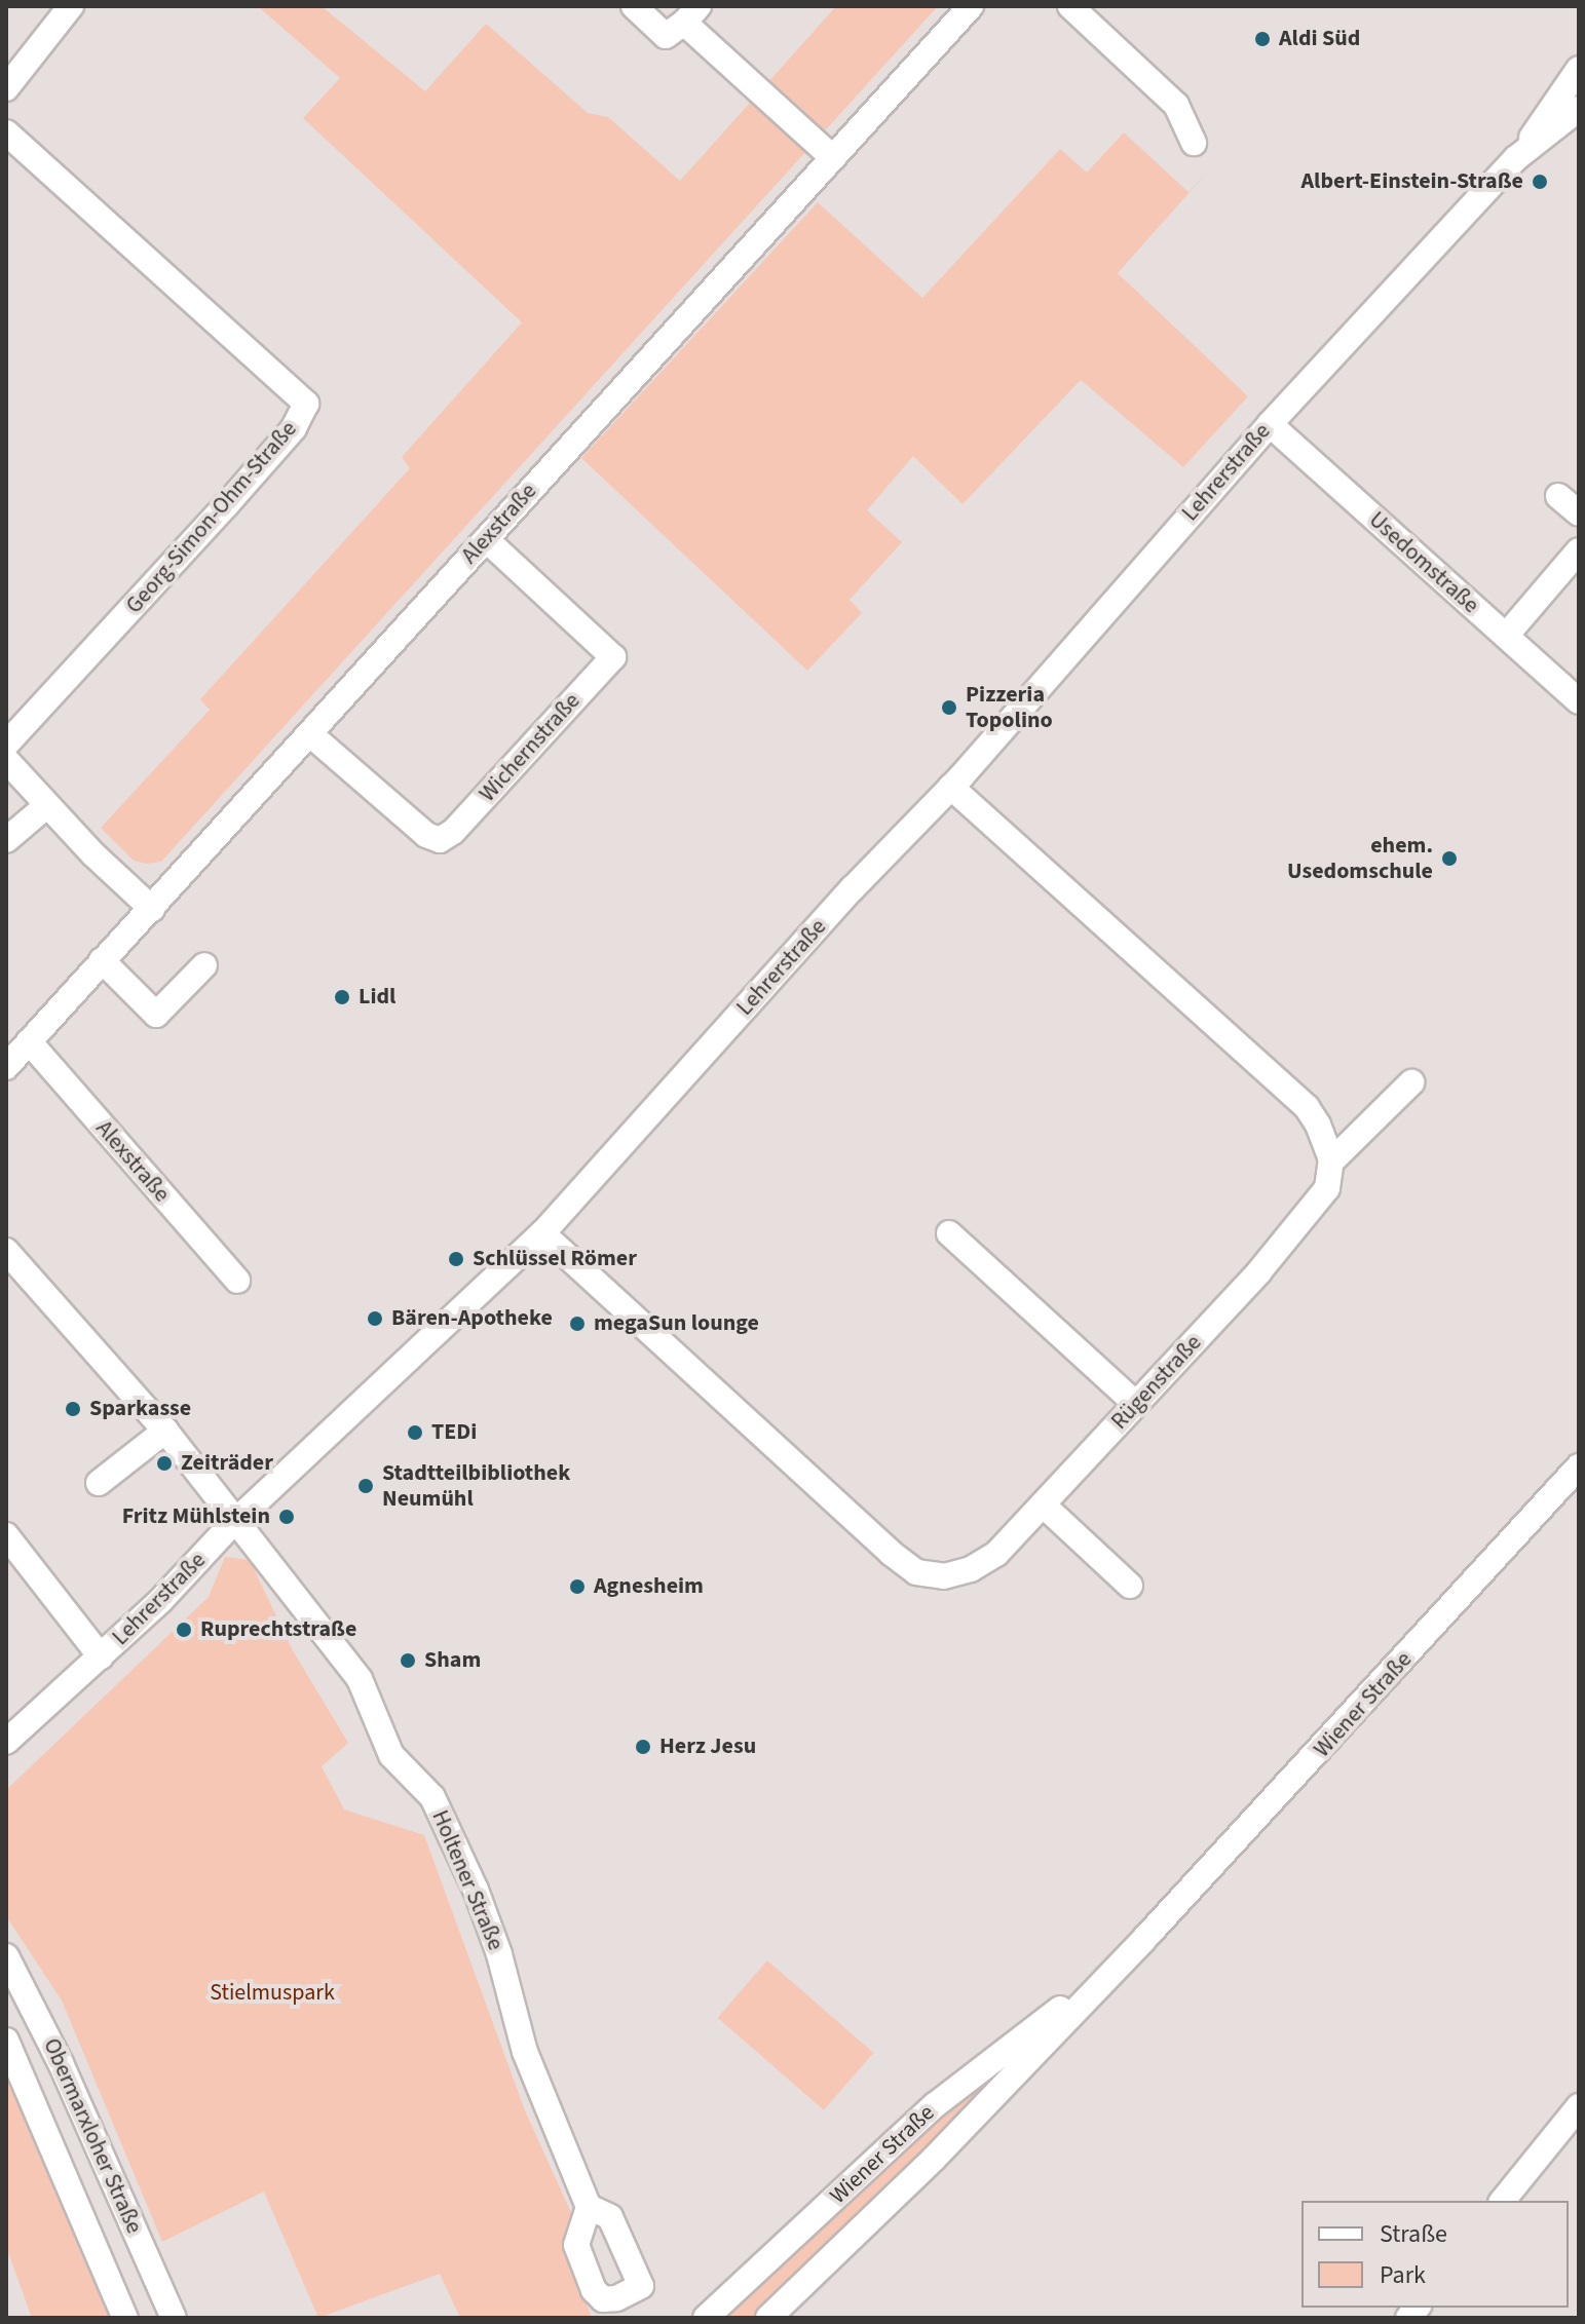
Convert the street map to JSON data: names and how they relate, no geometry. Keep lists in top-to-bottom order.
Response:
{
  "streets": {
    "street": [
      "Lehrerstraße",
      "Georg-Simon-Ohm-Straße",
      "Alexstraße",
      "Usedomstraße",
      "Wichernstraße",
      "Rügenstraße",
      "Wiener Straße",
      "Holtener Straße",
      "Obermarxloher Straße"
    ]
  },
  "crossings": [
    ["Lehrerstraße", "Usedomstraße"],
    ["Lehrerstraße", "Rügenstraße"],
    ["Lehrerstraße", "Holtener Straße"],
    ["Alexstraße", "Wichernstraße"]
  ],
  "parks": ["Stielmuspark"],
  "places": [
    "Aldi Süd",
    "Albert-Einstein-Straße",
    "Pizzeria Topolino",
    "ehem. Usedomschule",
    "Lidl",
    "Schlüssel Römer",
    "Bären-Apotheke",
    "megaSun lounge",
    "Sparkasse",
    "TEDi",
    "Zeiträder",
    "Stadtteilbibliothek Neumühl",
    "Fritz Mühlstein",
    "Agnesheim",
    "Ruprechtstraße",
    "Sham",
    "Herz Jesu"
  ],
  "legend": ["Straße", "Park"]
}
